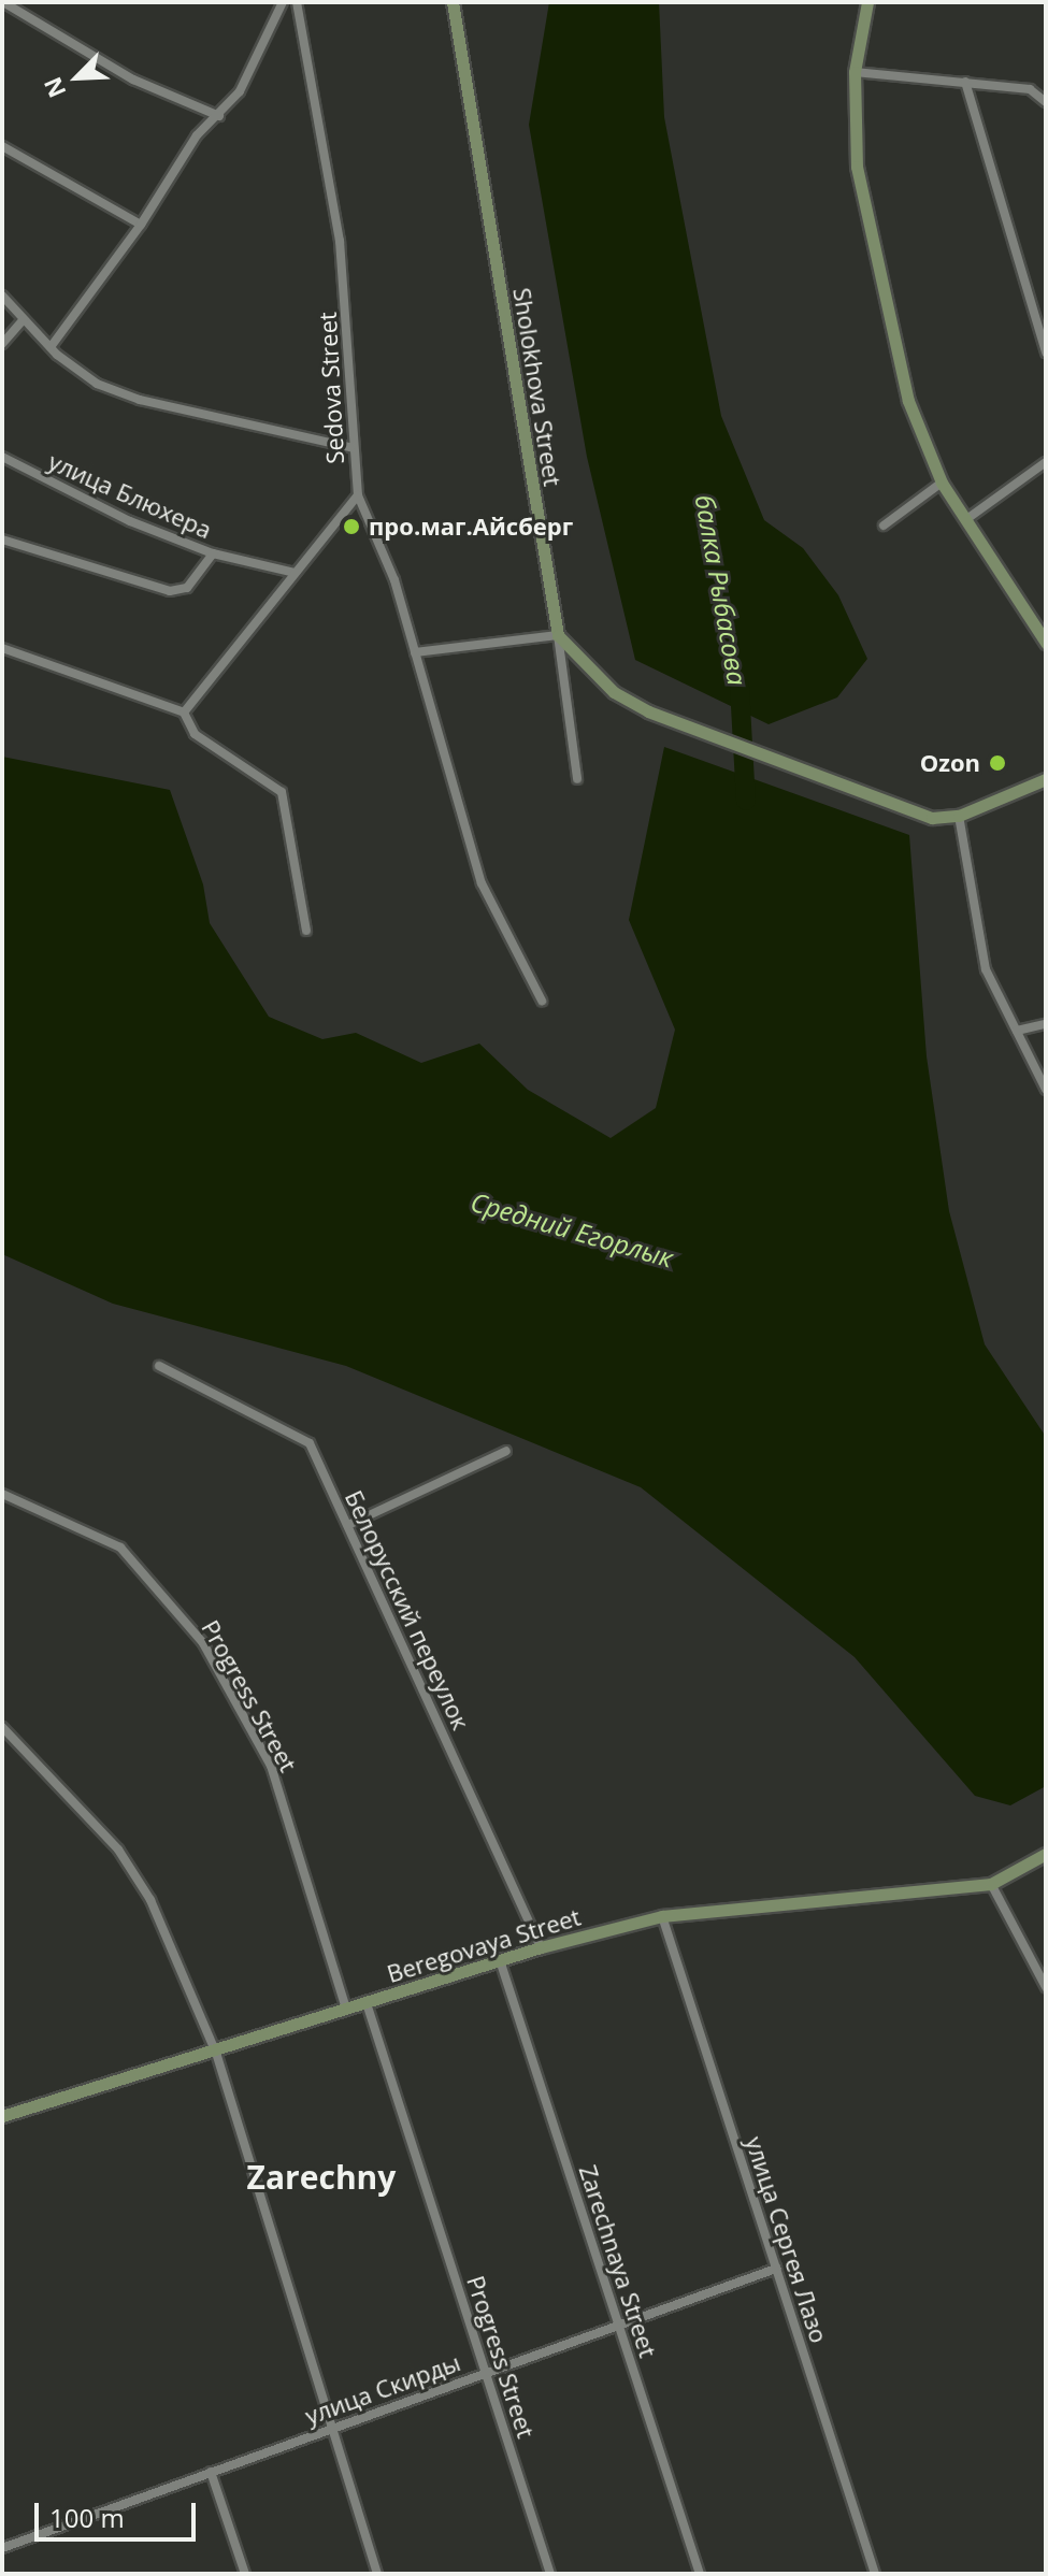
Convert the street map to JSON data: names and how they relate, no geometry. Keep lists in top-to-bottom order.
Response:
{
  "streets": {
    "main road": ["Sholokhova Street", "Beregovaya Street"],
    "street": [
      "Sedova Street",
      "улица Блюхера",
      "Белорусский переулок",
      "Progress Street",
      "улица Сергея Лазо",
      "Zarechnaya Street",
      "улица Скирды"
    ]
  },
  "crossings": [
    ["Белорусский переулок", "Beregovaya Street"],
    ["Progress Street", "Beregovaya Street"],
    ["Progress Street", "улица Скирды"],
    ["Beregovaya Street", "улица Сергея Лазо"],
    ["Beregovaya Street", "Zarechnaya Street"],
    ["улица Сергея Лазо", "улица Скирды"],
    ["Zarechnaya Street", "улица Скирды"]
  ],
  "districts": ["Zarechny"],
  "water": ["балка Рыбасова", "Средний Егорлык"],
  "places": ["про.маг.Айсберг", "Ozon"],
  "scale_bar": "100 m",
  "north": "bottom left"
}
